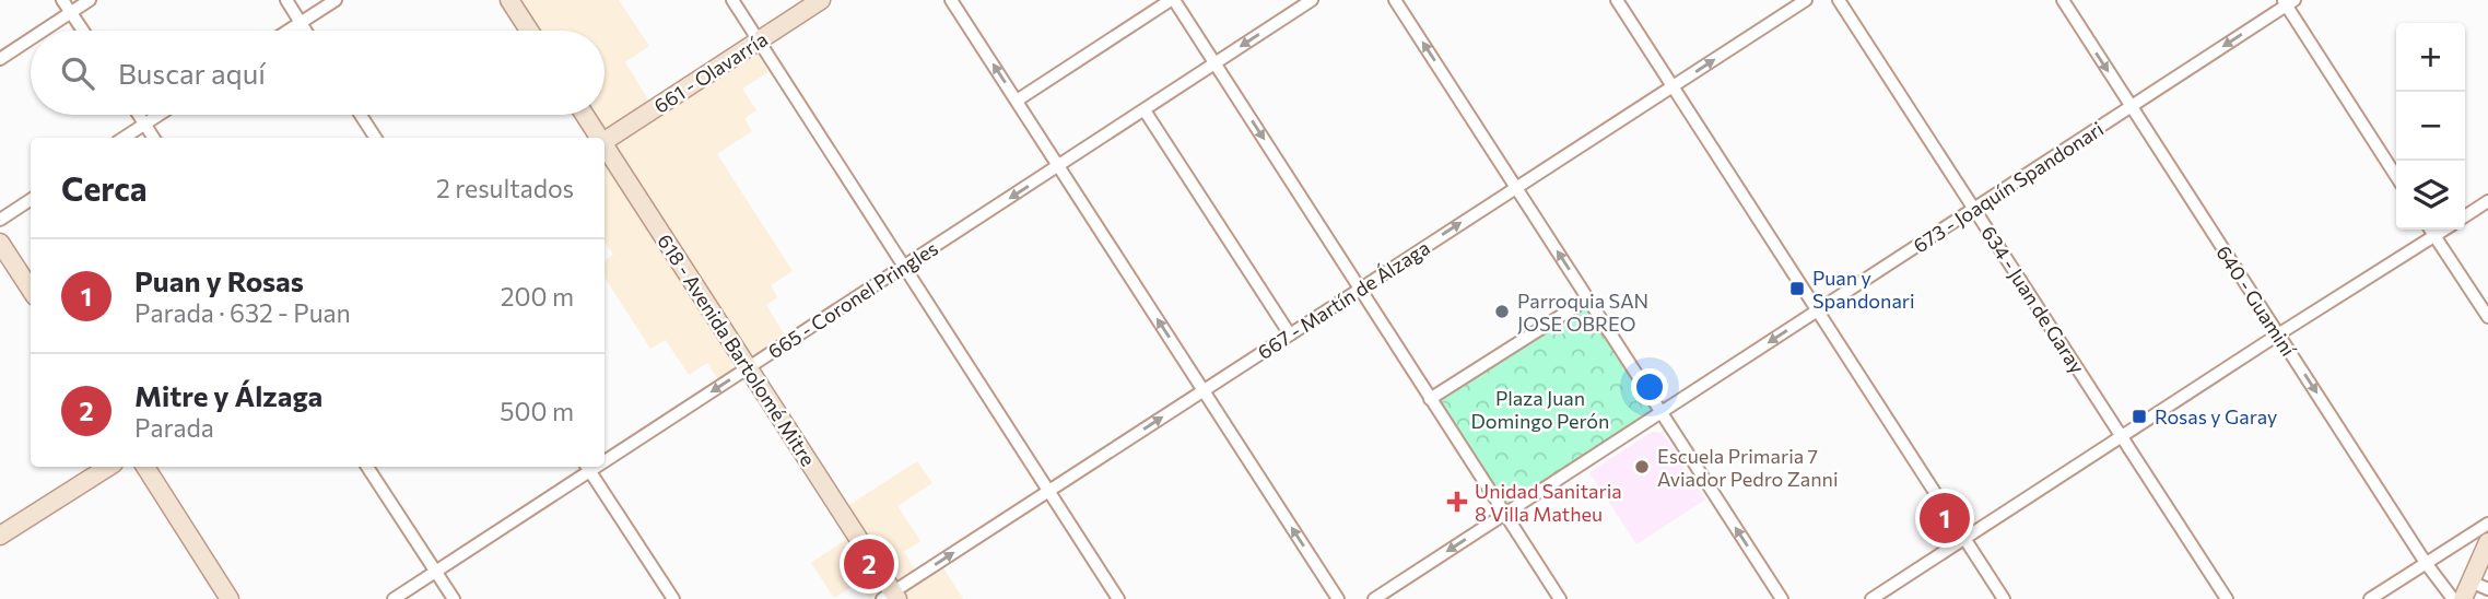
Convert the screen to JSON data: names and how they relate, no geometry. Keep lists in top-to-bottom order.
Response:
{
  "streets": {
    "main road": ["661 - Olavarría", "618 - Avenida Bartolomé Mitre"],
    "street": [
      "673 - Joaquín Spandonari",
      "665 - Coronel Pringles",
      "667 - Martín de Álzaga",
      "634 - Juan de Garay",
      "640 - Guaminí"
    ]
  },
  "crossings": [
    ["673 - Joaquín Spandonari", "634 - Juan de Garay"],
    ["673 - Joaquín Spandonari", "640 - Guaminí"],
    ["665 - Coronel Pringles", "618 - Avenida Bartolomé Mitre"],
    ["667 - Martín de Álzaga", "618 - Avenida Bartolomé Mitre"]
  ],
  "one_way": [
    "673 - Joaquín Spandonari",
    "665 - Coronel Pringles",
    "667 - Martín de Álzaga",
    "640 - Guaminí"
  ],
  "parks": ["Plaza Juan Domingo Perón"],
  "places": {
    "transit": ["Puan y Spandonari", "Rosas y Garay"],
    "other": ["Parroquia SAN JOSE OBREO", "Escuela Primaria 7 Aviador Pedro Zanni"],
    "health": ["Unidad Sanitaria 8 Villa Matheu"]
  },
  "page": {
    "map_buttons": ["+", "−"],
    "search": "Buscar aquí",
    "heading": ["Cerca", "2 resultados"],
    "list": [
      {
        "mark": "1",
        "name": "Puan y Rosas",
        "note": "Parada · 632 - Puan",
        "value": "200 m"
      },
      {
        "mark": "2",
        "name": "Mitre y Álzaga",
        "note": "Parada",
        "value": "500 m"
      }
    ],
    "pins": ["1", "2"]
  }
}
